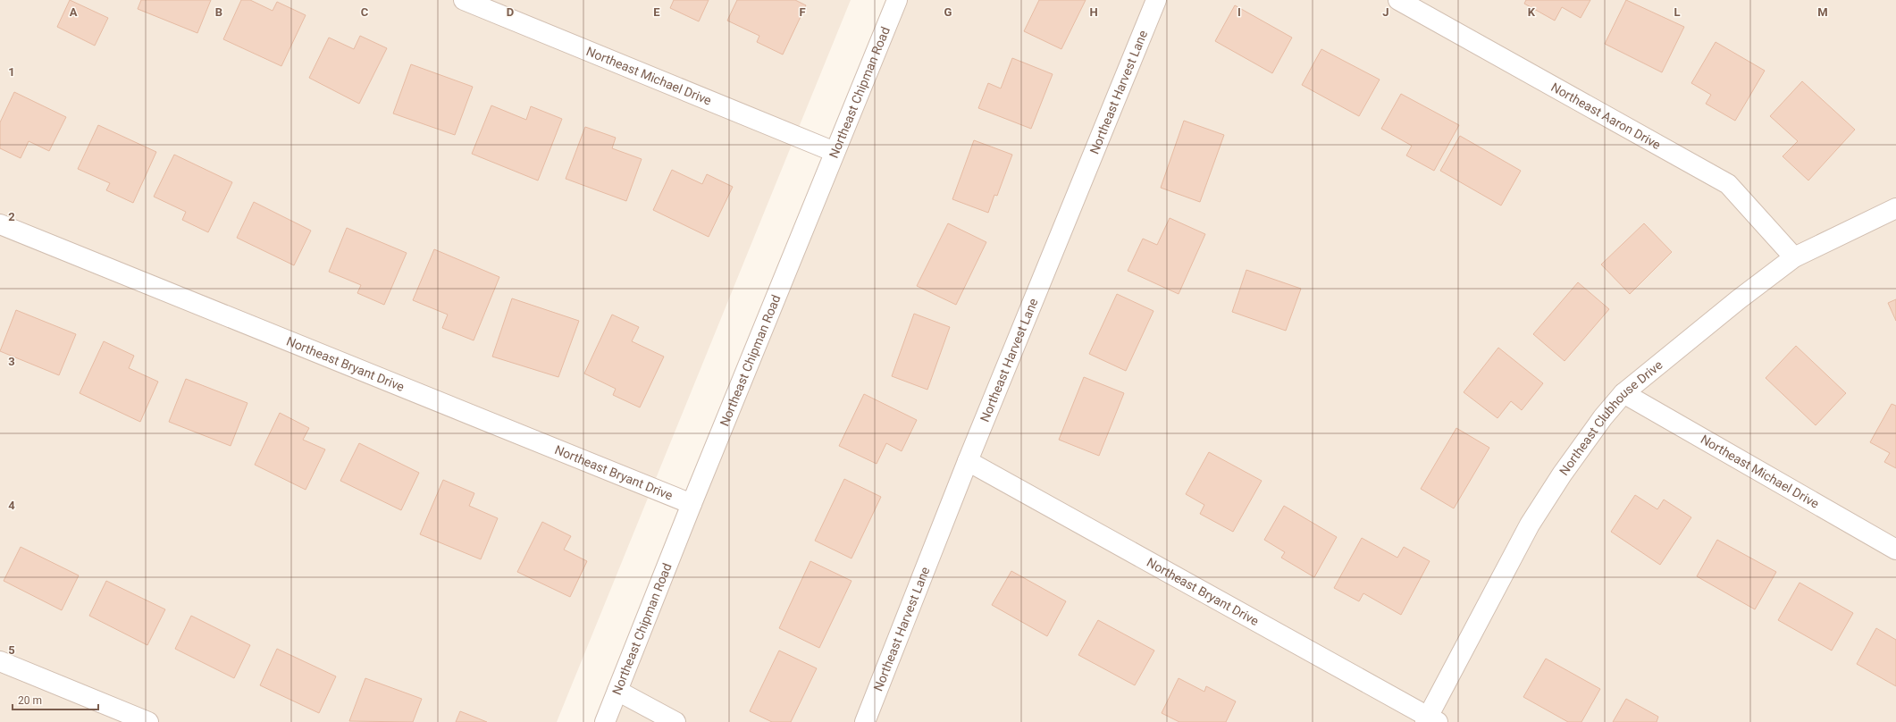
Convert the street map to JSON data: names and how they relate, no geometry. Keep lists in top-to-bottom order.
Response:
{
  "streets": {
    "street": [
      "Northeast Michael Drive",
      "Northeast Chipman Road",
      "Northeast Harvest Lane",
      "Northeast Aaron Drive",
      "Northeast Bryant Drive",
      "Northeast Clubhouse Drive"
    ]
  },
  "crossings": [
    ["Northeast Michael Drive", "Northeast Chipman Road"],
    ["Northeast Michael Drive", "Northeast Clubhouse Drive"],
    ["Northeast Chipman Road", "Northeast Bryant Drive"],
    ["Northeast Harvest Lane", "Northeast Bryant Drive"],
    ["Northeast Aaron Drive", "Northeast Clubhouse Drive"],
    ["Northeast Bryant Drive", "Northeast Clubhouse Drive"]
  ],
  "scale_bar": "20 m",
  "grid": {
    "columns": [
      "A",
      "B",
      "C",
      "D",
      "E",
      "F",
      "G",
      "H",
      "I",
      "J",
      "K",
      "L",
      "M"
    ],
    "rows": [
      "1",
      "2",
      "3",
      "4",
      "5"
    ]
  }
}
